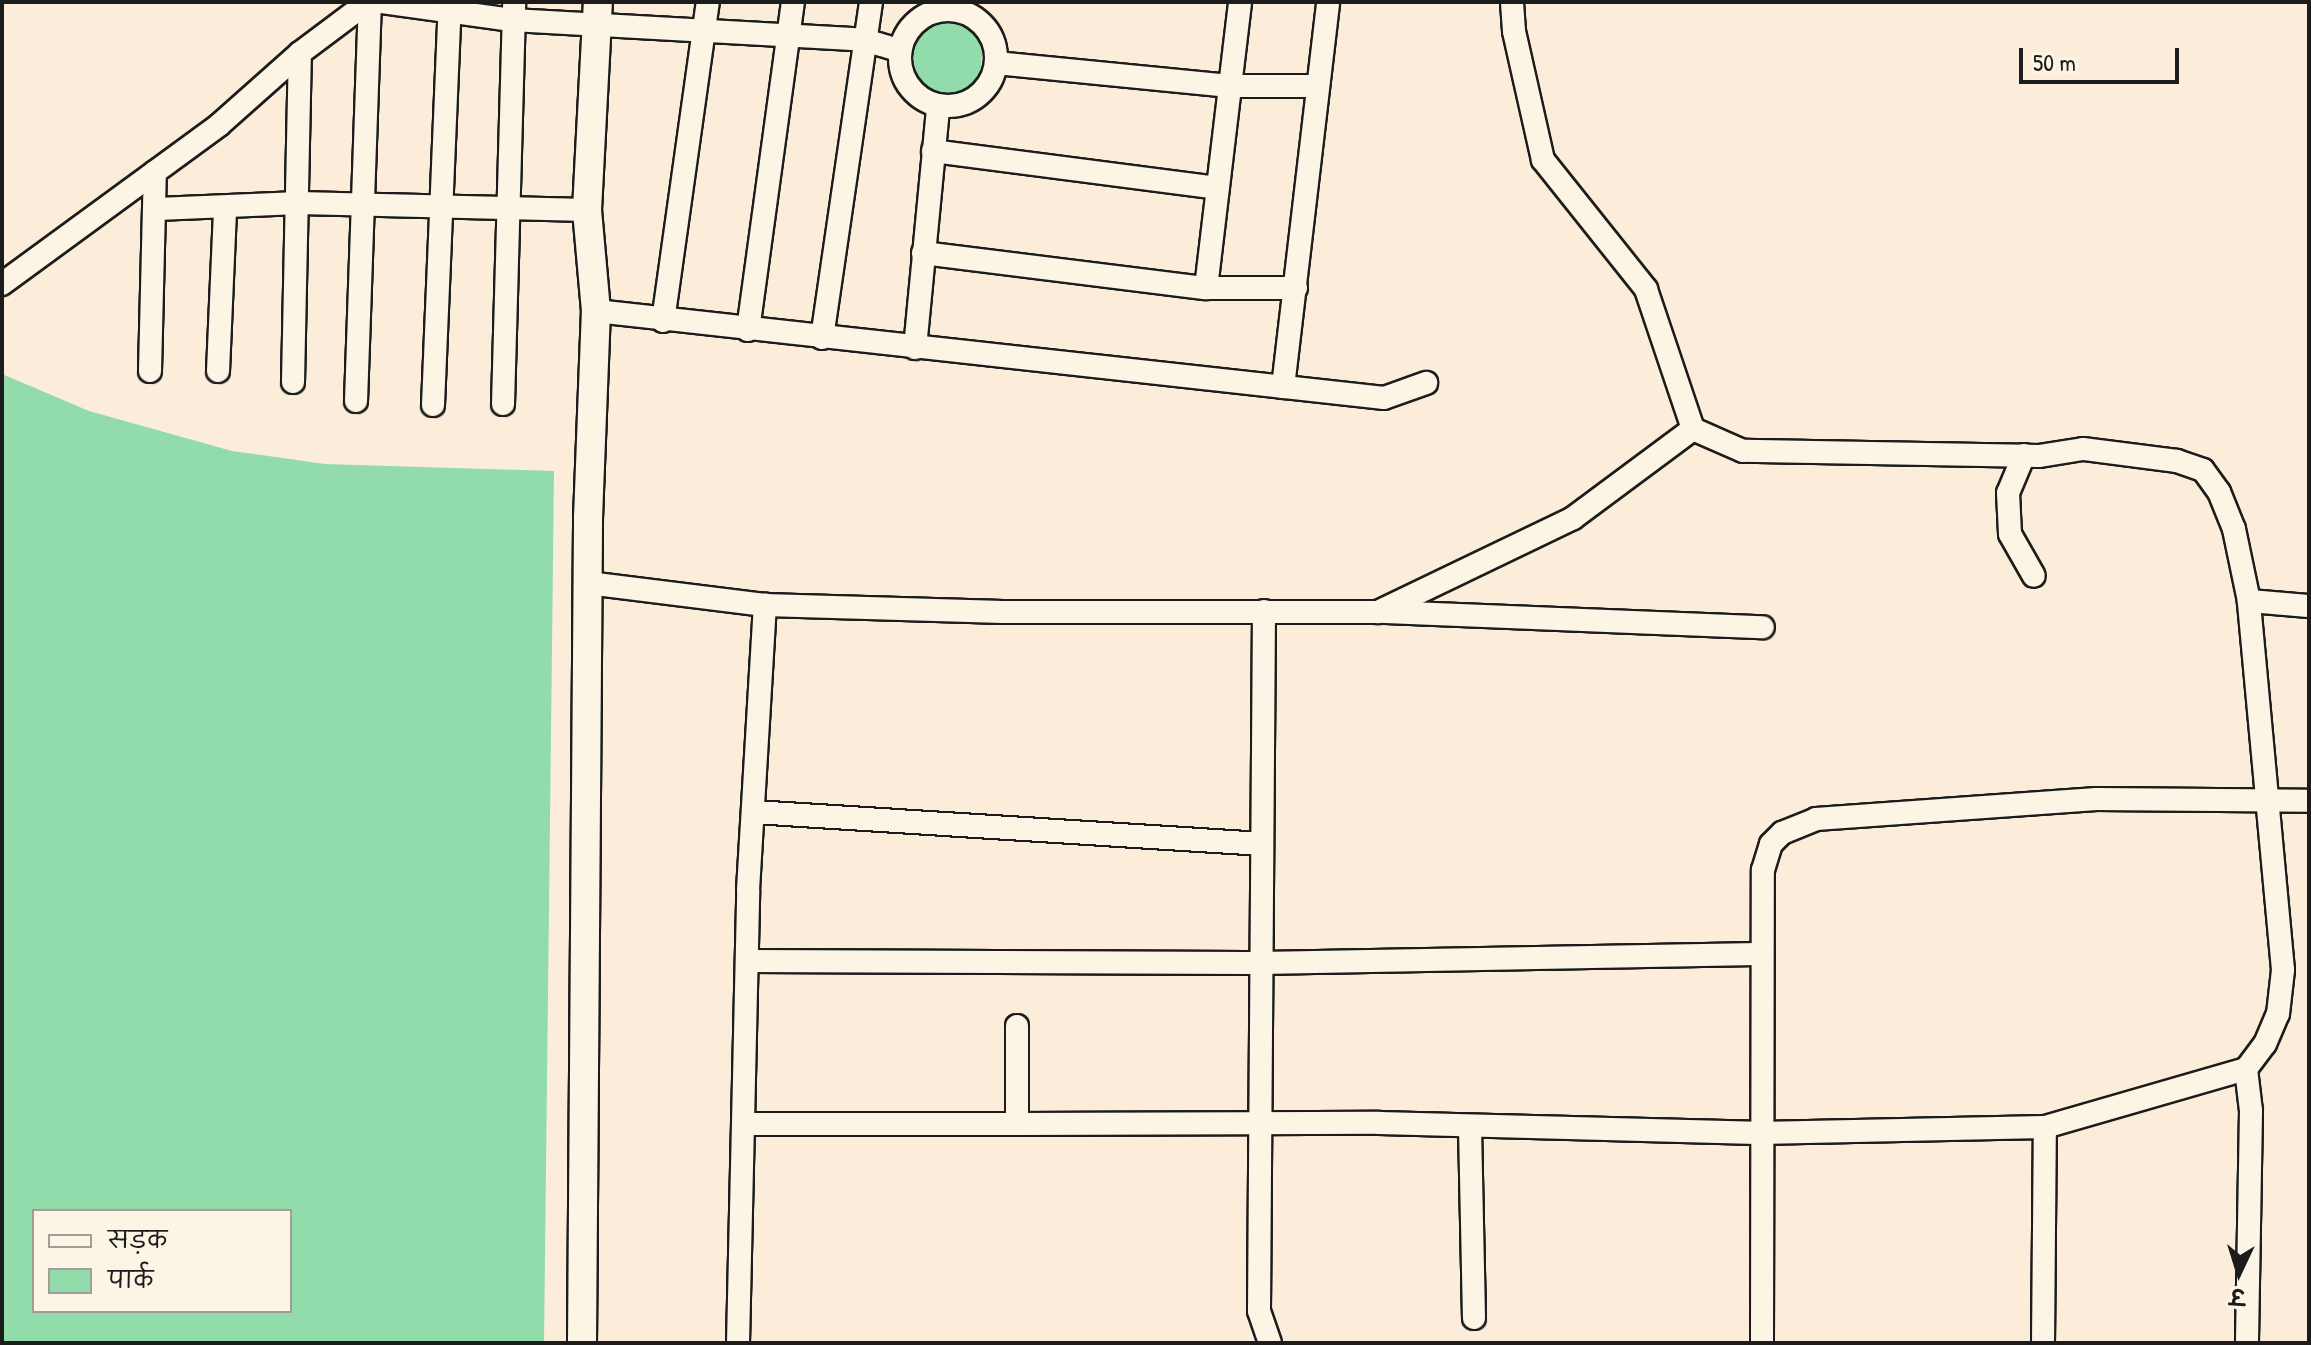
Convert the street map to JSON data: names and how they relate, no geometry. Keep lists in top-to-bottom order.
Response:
{
  "legend": ["सड़क", "पार्क"],
  "scale_bar": "50 m",
  "north": "bottom"
}
